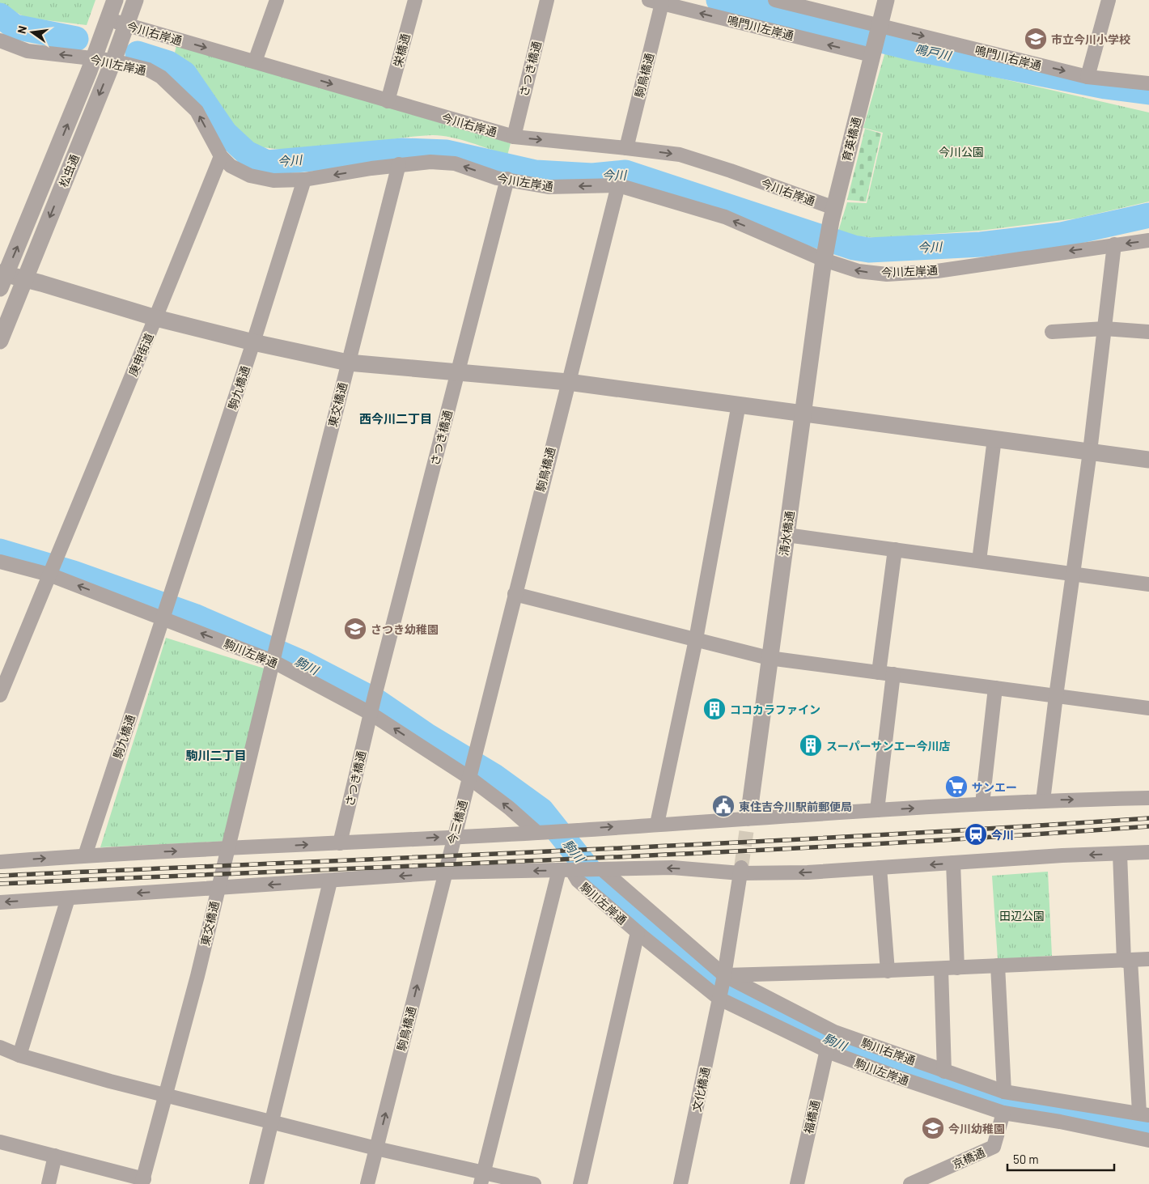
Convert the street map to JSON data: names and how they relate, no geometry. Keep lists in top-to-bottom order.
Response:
{
  "streets": {
    "street": [
      "鳴門川左岸通",
      "今川右岸通",
      "栄橋通",
      "鳴門川右岸通",
      "今川左岸通",
      "さつき橋通",
      "駒鳥橋通",
      "育英橋通",
      "松虫通",
      "庚申街道",
      "駒九橋通",
      "東交橋通",
      "清水橋通",
      "駒川左岸通",
      "今三橋通",
      "駒川右岸通",
      "文化橋通",
      "福橋通",
      "京橋通"
    ]
  },
  "crossings": [
    ["鳴門川左岸通", "鳴門川右岸通"],
    ["鳴門川左岸通", "駒鳥橋通"],
    ["鳴門川左岸通", "育英橋通"],
    ["今川右岸通", "栄橋通"],
    ["今川右岸通", "さつき橋通"],
    ["今川右岸通", "駒鳥橋通"],
    ["今川右岸通", "育英橋通"],
    ["今川右岸通", "松虫通"],
    ["鳴門川右岸通", "育英橋通"],
    ["今川左岸通", "さつき橋通"],
    ["今川左岸通", "駒鳥橋通"],
    ["今川左岸通", "育英橋通"],
    ["今川左岸通", "松虫通"],
    ["今川左岸通", "庚申街道"],
    ["今川左岸通", "駒九橋通"],
    ["今川左岸通", "東交橋通"],
    ["今川左岸通", "清水橋通"],
    ["さつき橋通", "駒川左岸通"],
    ["駒鳥橋通", "今三橋通"],
    ["育英橋通", "清水橋通"],
    ["庚申街道", "駒川左岸通"],
    ["駒九橋通", "駒川左岸通"],
    ["東交橋通", "駒川左岸通"],
    ["駒川左岸通", "今三橋通"],
    ["駒川左岸通", "文化橋通"],
    ["駒川左岸通", "福橋通"],
    ["駒川左岸通", "京橋通"],
    ["駒川右岸通", "文化橋通"]
  ],
  "one_way": [
    "鳴門川左岸通",
    "今川右岸通",
    "鳴門川右岸通",
    "今川左岸通",
    "駒川左岸通"
  ],
  "districts": ["西今川二丁目", "駒川二丁目"],
  "water": ["鳴戸川", "今川", "駒川"],
  "parks": ["今川公園", "田辺公園"],
  "places": {
    "school or university": ["市立今川小学校", "さつき幼稚園", "今川幼稚園"],
    "building": ["ココカラファイン", "スーパーサンエー今川店"],
    "supermarket": ["サンエー"],
    "public building": ["東住吉今川駅前郵便局"],
    "station": ["今川"]
  },
  "scale_bar": "50 m",
  "north": "left"
}
